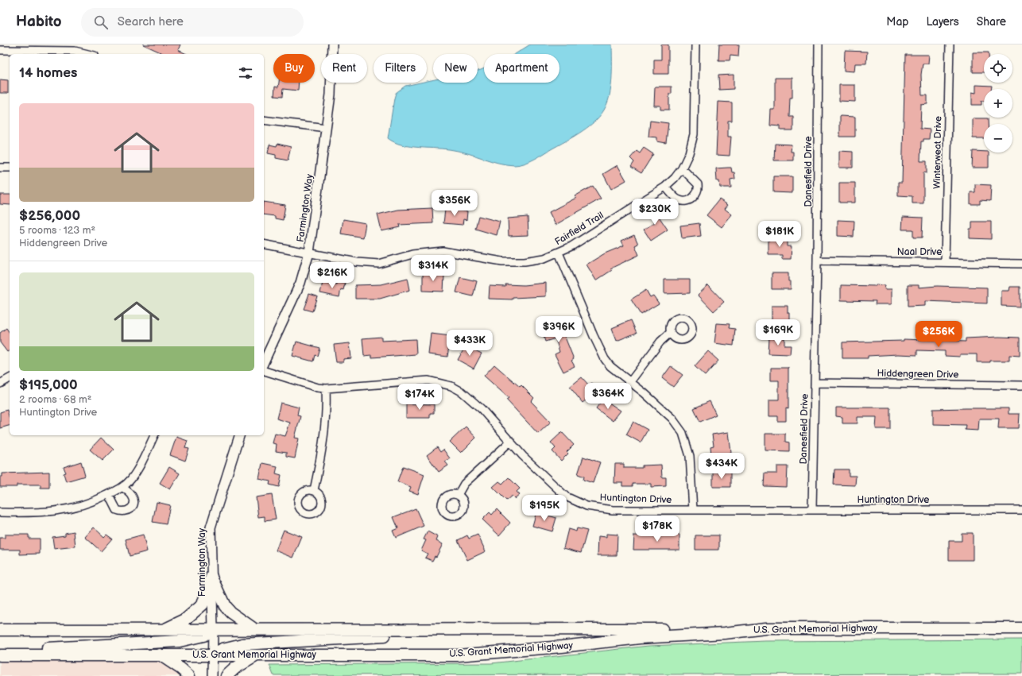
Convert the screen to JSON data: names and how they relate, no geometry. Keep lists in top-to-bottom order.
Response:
{
  "streets": {
    "main road": ["U.S. Grant Memorial Highway"],
    "street": [
      "Winterweat Drive",
      "Danesfield Drive",
      "Farmington Way",
      "Fairfield Trail",
      "Naal Drive",
      "Hiddengreen Drive",
      "Huntington Drive"
    ]
  },
  "crossings": [
    ["Winterweat Drive", "Naal Drive"],
    ["Danesfield Drive", "Naal Drive"],
    ["Danesfield Drive", "Hiddengreen Drive"],
    ["Danesfield Drive", "Huntington Drive"],
    ["Farmington Way", "Fairfield Trail"],
    ["Farmington Way", "U.S. Grant Memorial Highway"]
  ],
  "page": {
    "header": "Habito",
    "search": "Search here",
    "nav": ["Map", "Layers", "Share"],
    "map_buttons": ["+", "−"],
    "chip": [
      "Buy",
      "Rent",
      "Filters",
      "New",
      "Apartment"
    ],
    "heading": "14 homes",
    "list": [
      {
        "name": "$256,000",
        "note": "5 rooms · 123 m² · Hiddengreen Drive"
      },
      {
        "name": "$195,000",
        "note": "2 rooms · 68 m² · Huntington Drive"
      }
    ],
    "price": [
      "$356K",
      "$230K",
      "$181K",
      "$314K",
      "$216K",
      "$396K",
      "$169K",
      "$256K",
      "$433K",
      "$364K",
      "$174K",
      "$434K",
      "$195K",
      "$178K"
    ]
  }
}
